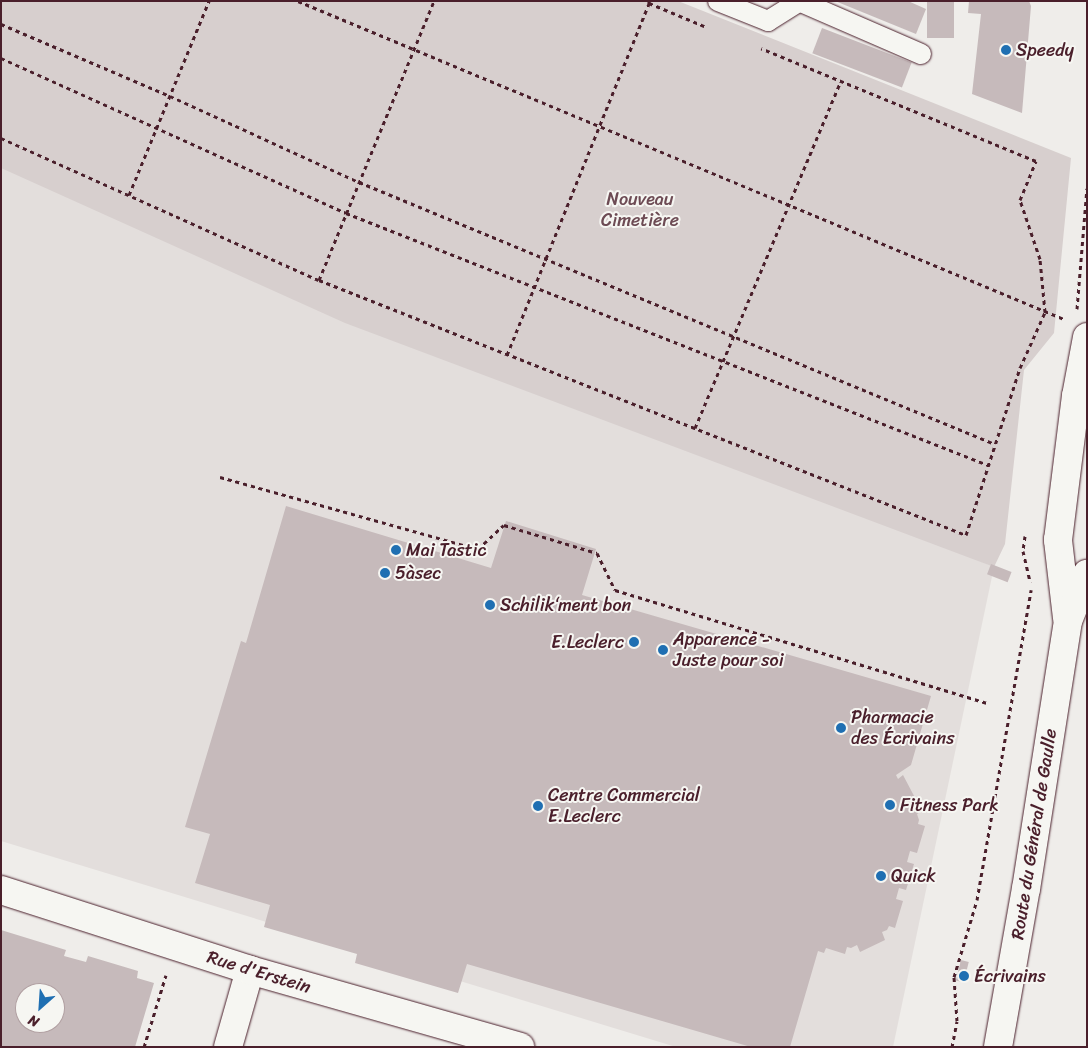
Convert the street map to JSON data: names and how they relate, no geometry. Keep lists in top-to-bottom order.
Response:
{
  "streets": {
    "main road": ["Route du Général de Gaulle", "Rue d'Erstein"]
  },
  "parks": ["Nouveau Cimetière"],
  "places": [
    "Speedy",
    "Mai Tastic",
    "5àsec",
    "Schilik‘ment bon",
    "E.Leclerc",
    "Apparence - Juste pour soi",
    "Pharmacie des Écrivains",
    "Fitness Park",
    "Centre Commercial E.Leclerc",
    "Quick",
    "Écrivains"
  ],
  "north": "bottom left"
}
